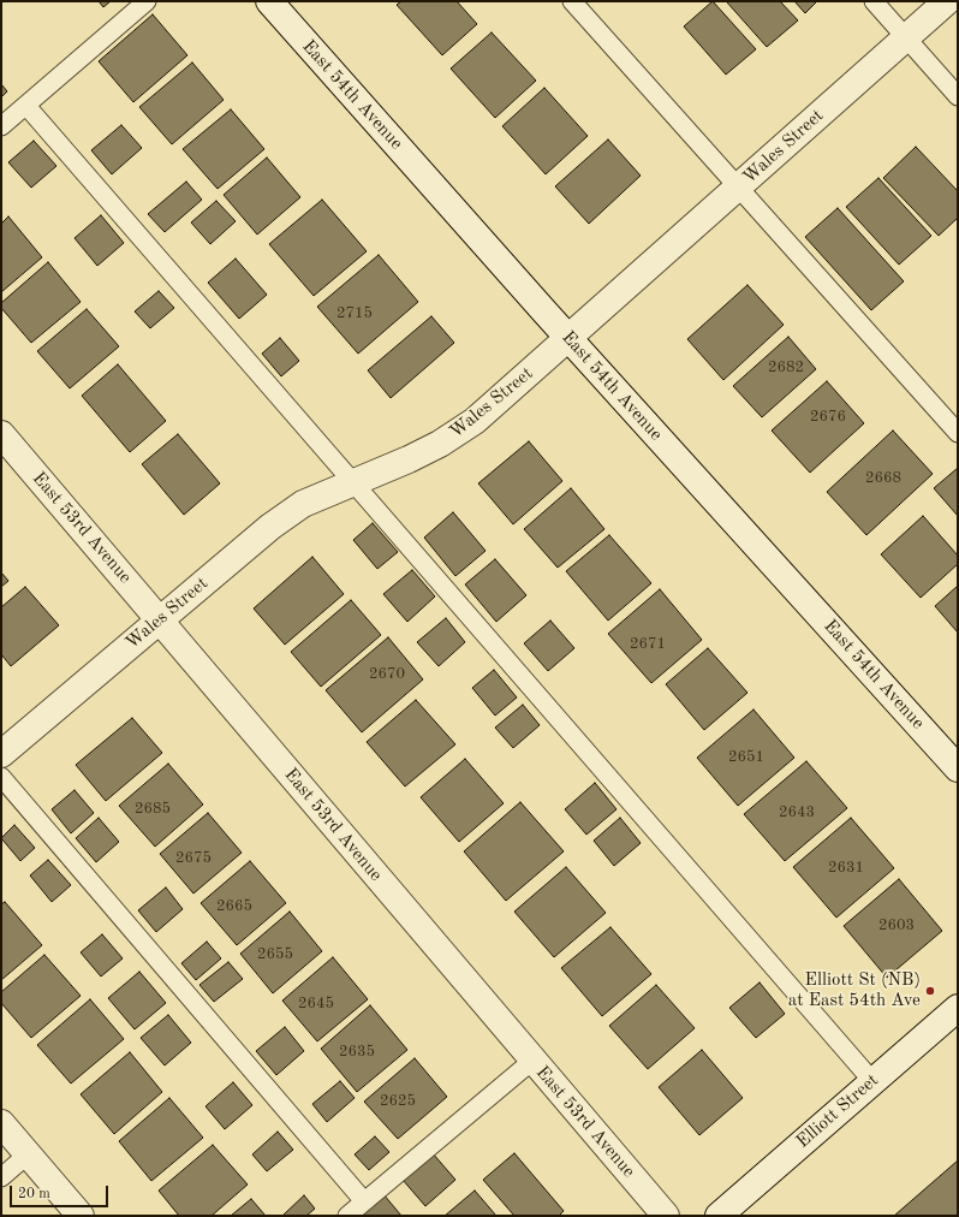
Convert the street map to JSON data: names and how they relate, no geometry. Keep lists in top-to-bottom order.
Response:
{
  "streets": {
    "street": [
      "East 54th Avenue",
      "Wales Street",
      "East 53rd Avenue",
      "Elliott Street"
    ]
  },
  "crossings": [
    ["East 54th Avenue", "Wales Street"],
    ["Wales Street", "East 53rd Avenue"]
  ],
  "places": ["Elliott St (NB) at East 54th Ave"],
  "house_numbers": [
    "2715",
    "2682",
    "2676",
    "2668",
    "2671",
    "2670",
    "2651",
    "2685",
    "2643",
    "2675",
    "2631",
    "2665",
    "2603",
    "2655",
    "2645",
    "2635",
    "2625"
  ],
  "scale_bar": "20 m"
}
